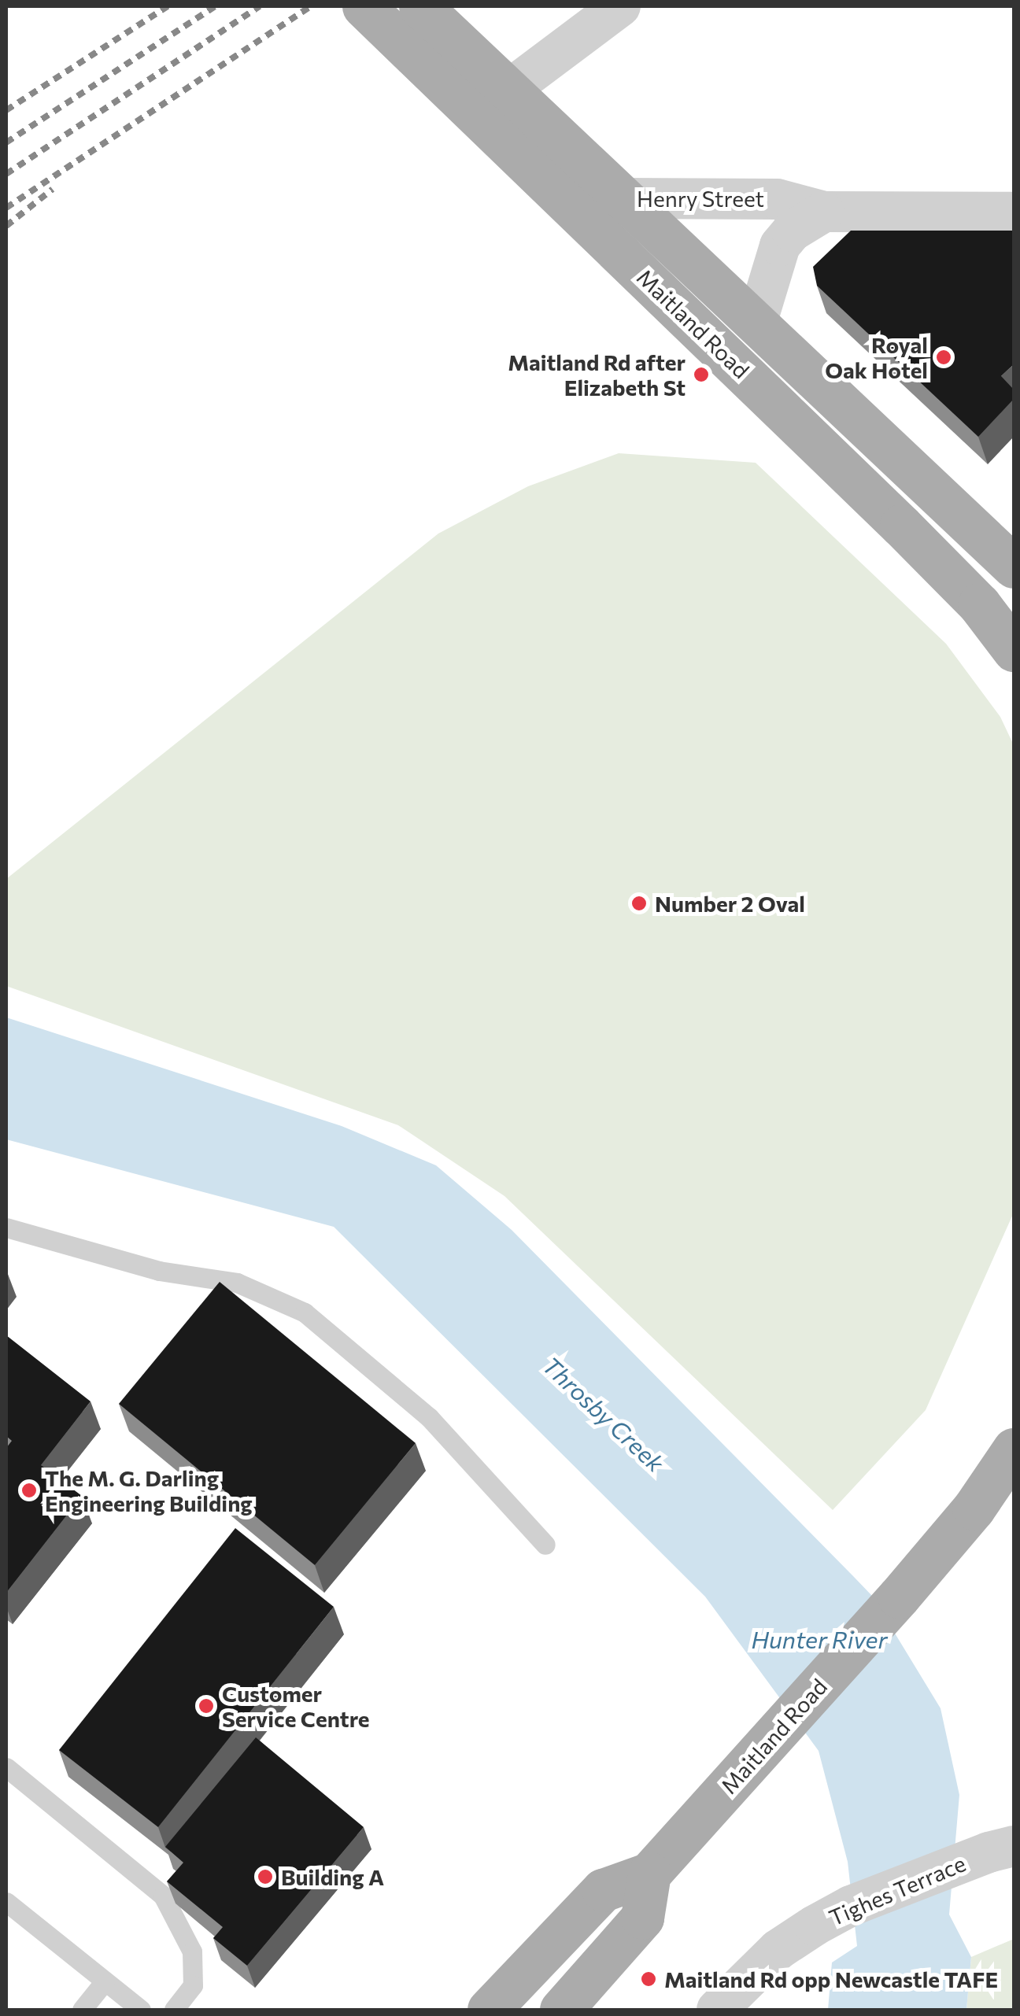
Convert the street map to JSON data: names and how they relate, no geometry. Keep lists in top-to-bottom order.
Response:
{
  "streets": {
    "main road": ["Maitland Road"],
    "street": ["Henry Street", "Tighes Terrace"]
  },
  "crossings": [
    ["Henry Street", "Maitland Road"]
  ],
  "water": ["Throsby Creek", "Hunter River"],
  "places": [
    "Royal Oak Hotel",
    "Maitland Rd after Elizabeth St",
    "Number 2 Oval",
    "The M. G. Darling Engineering Building",
    "Customer Service Centre",
    "Building A",
    "Maitland Rd opp Newcastle TAFE"
  ]
}
